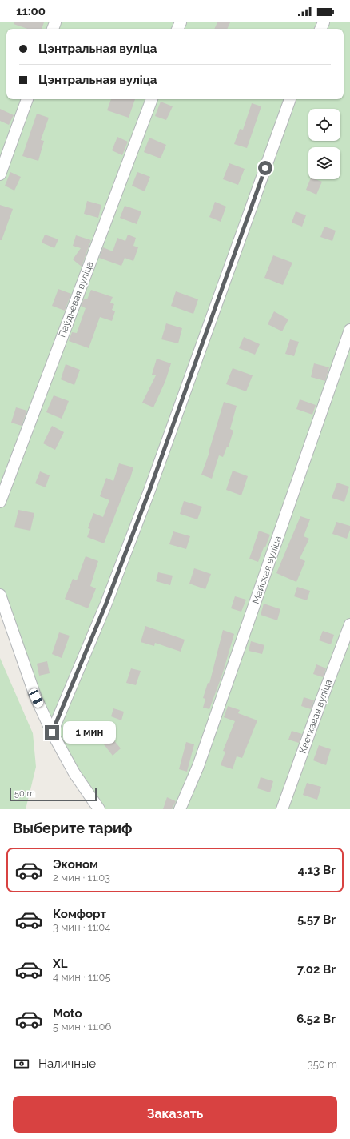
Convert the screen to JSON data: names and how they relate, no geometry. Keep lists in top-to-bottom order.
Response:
{
  "streets": {
    "street": ["Паўднёвая вуліца", "Майская вуліца", "Кветкавая вуліца"]
  },
  "scale_bar": "50 m",
  "page": {
    "status": "11:00",
    "banner": ["Цэнтральная вуліца", "Цэнтральная вуліца"],
    "bubble": "1 мин",
    "scale": "50 m",
    "heading": "Выберите тариф",
    "list": [
      {
        "name": "Эконом",
        "note": "2 мин · 11:03",
        "value": "4.13 Br"
      },
      {
        "name": "Комфорт",
        "note": "3 мин · 11:04",
        "value": "5.57 Br"
      },
      {
        "name": "XL",
        "note": "4 мин · 11:05",
        "value": "7.02 Br"
      },
      {
        "name": "Moto",
        "note": "5 мин · 11:06",
        "value": "6.52 Br"
      }
    ],
    "pay": ["Наличные", "350 m"],
    "buttons": "Заказать"
  }
}
